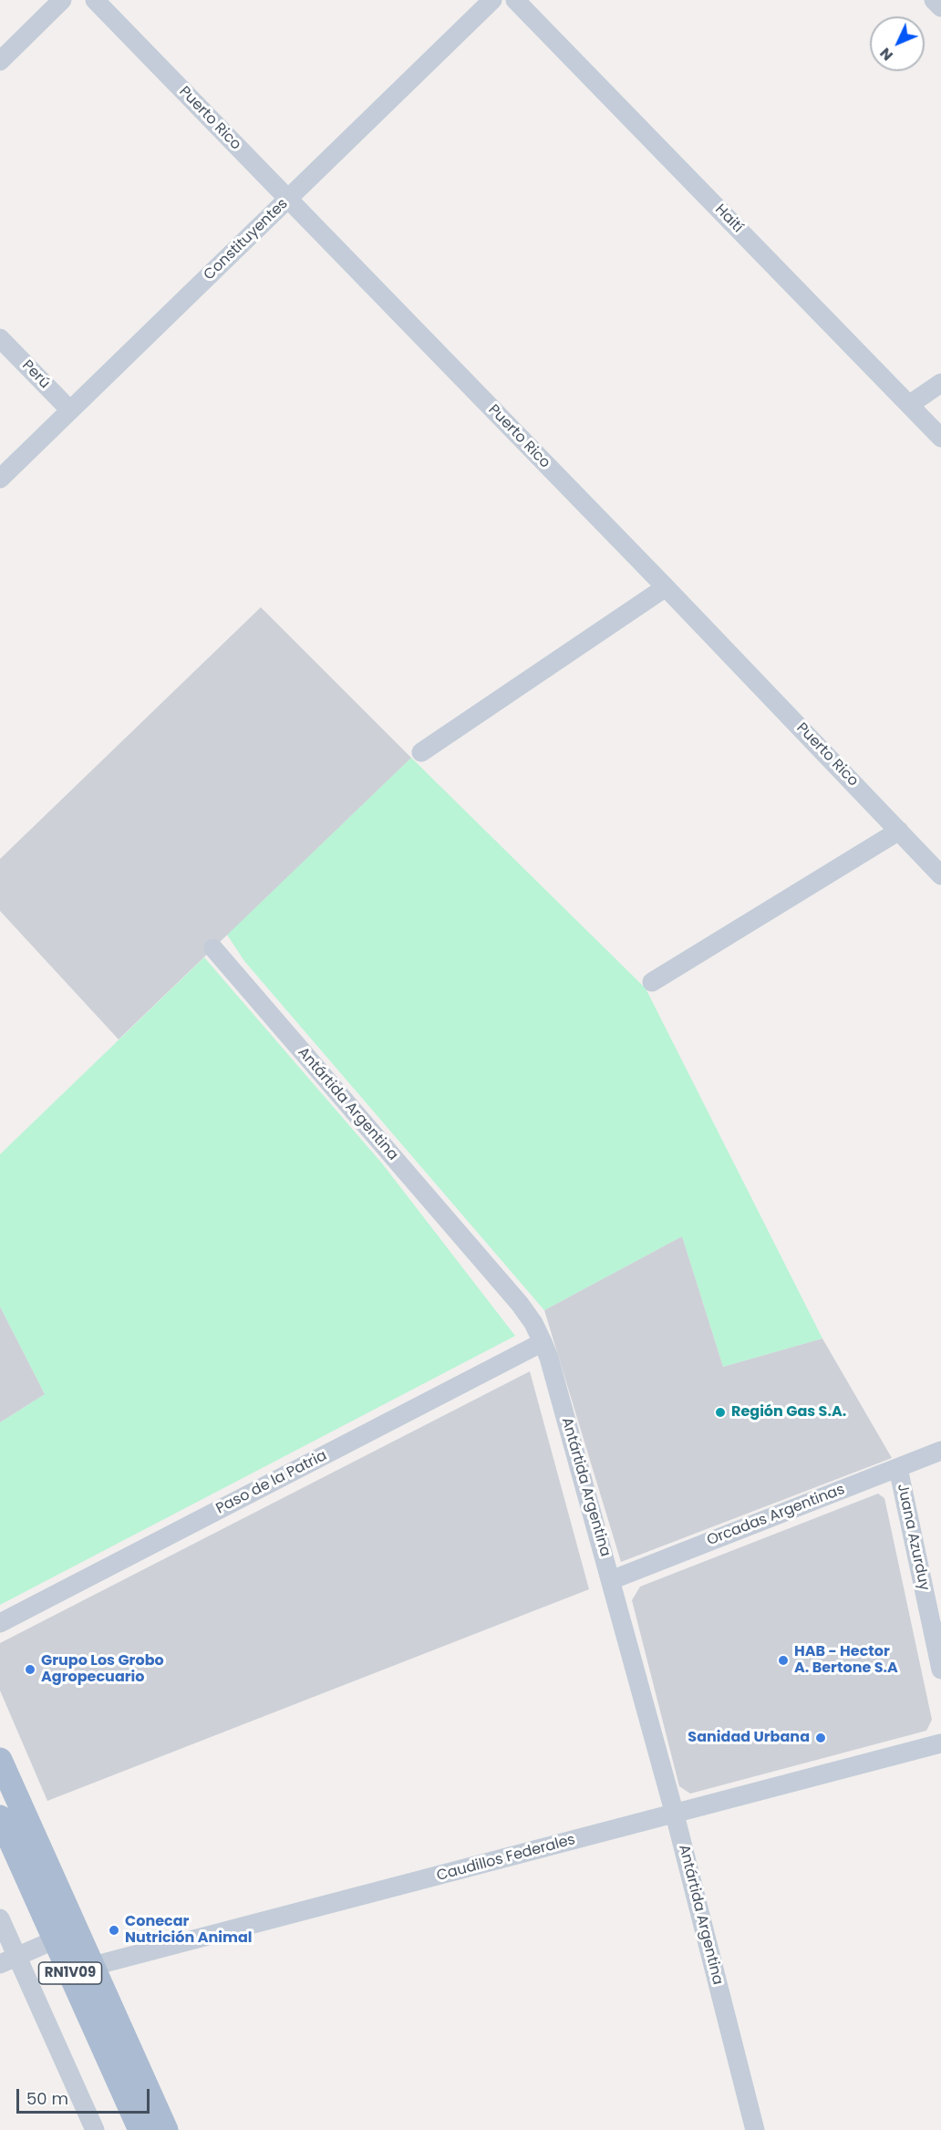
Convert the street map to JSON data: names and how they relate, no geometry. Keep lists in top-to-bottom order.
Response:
{
  "streets": {
    "main road": ["RN1V09"],
    "street": [
      "Puerto Rico",
      "Haití",
      "Constituyentes",
      "Perú",
      "Antártida Argentina",
      "Paso de la Patria",
      "Orcadas Argentinas",
      "Juana Azurduy",
      "Caudillos Federales"
    ]
  },
  "crossings": [
    ["Puerto Rico", "Constituyentes"],
    ["Constituyentes", "Perú"],
    ["Antártida Argentina", "Paso de la Patria"],
    ["Antártida Argentina", "Orcadas Argentinas"],
    ["Antártida Argentina", "Caudillos Federales"],
    ["Orcadas Argentinas", "Juana Azurduy"],
    ["Caudillos Federales", "RN1V09"]
  ],
  "places": [
    "Región Gas S.A.",
    "HAB - Hector A. Bertone S.A",
    "Grupo Los Grobo Agropecuario",
    "Sanidad Urbana",
    "Conecar Nutrición Animal"
  ],
  "scale_bar": "50 m",
  "north": "bottom left"
}
